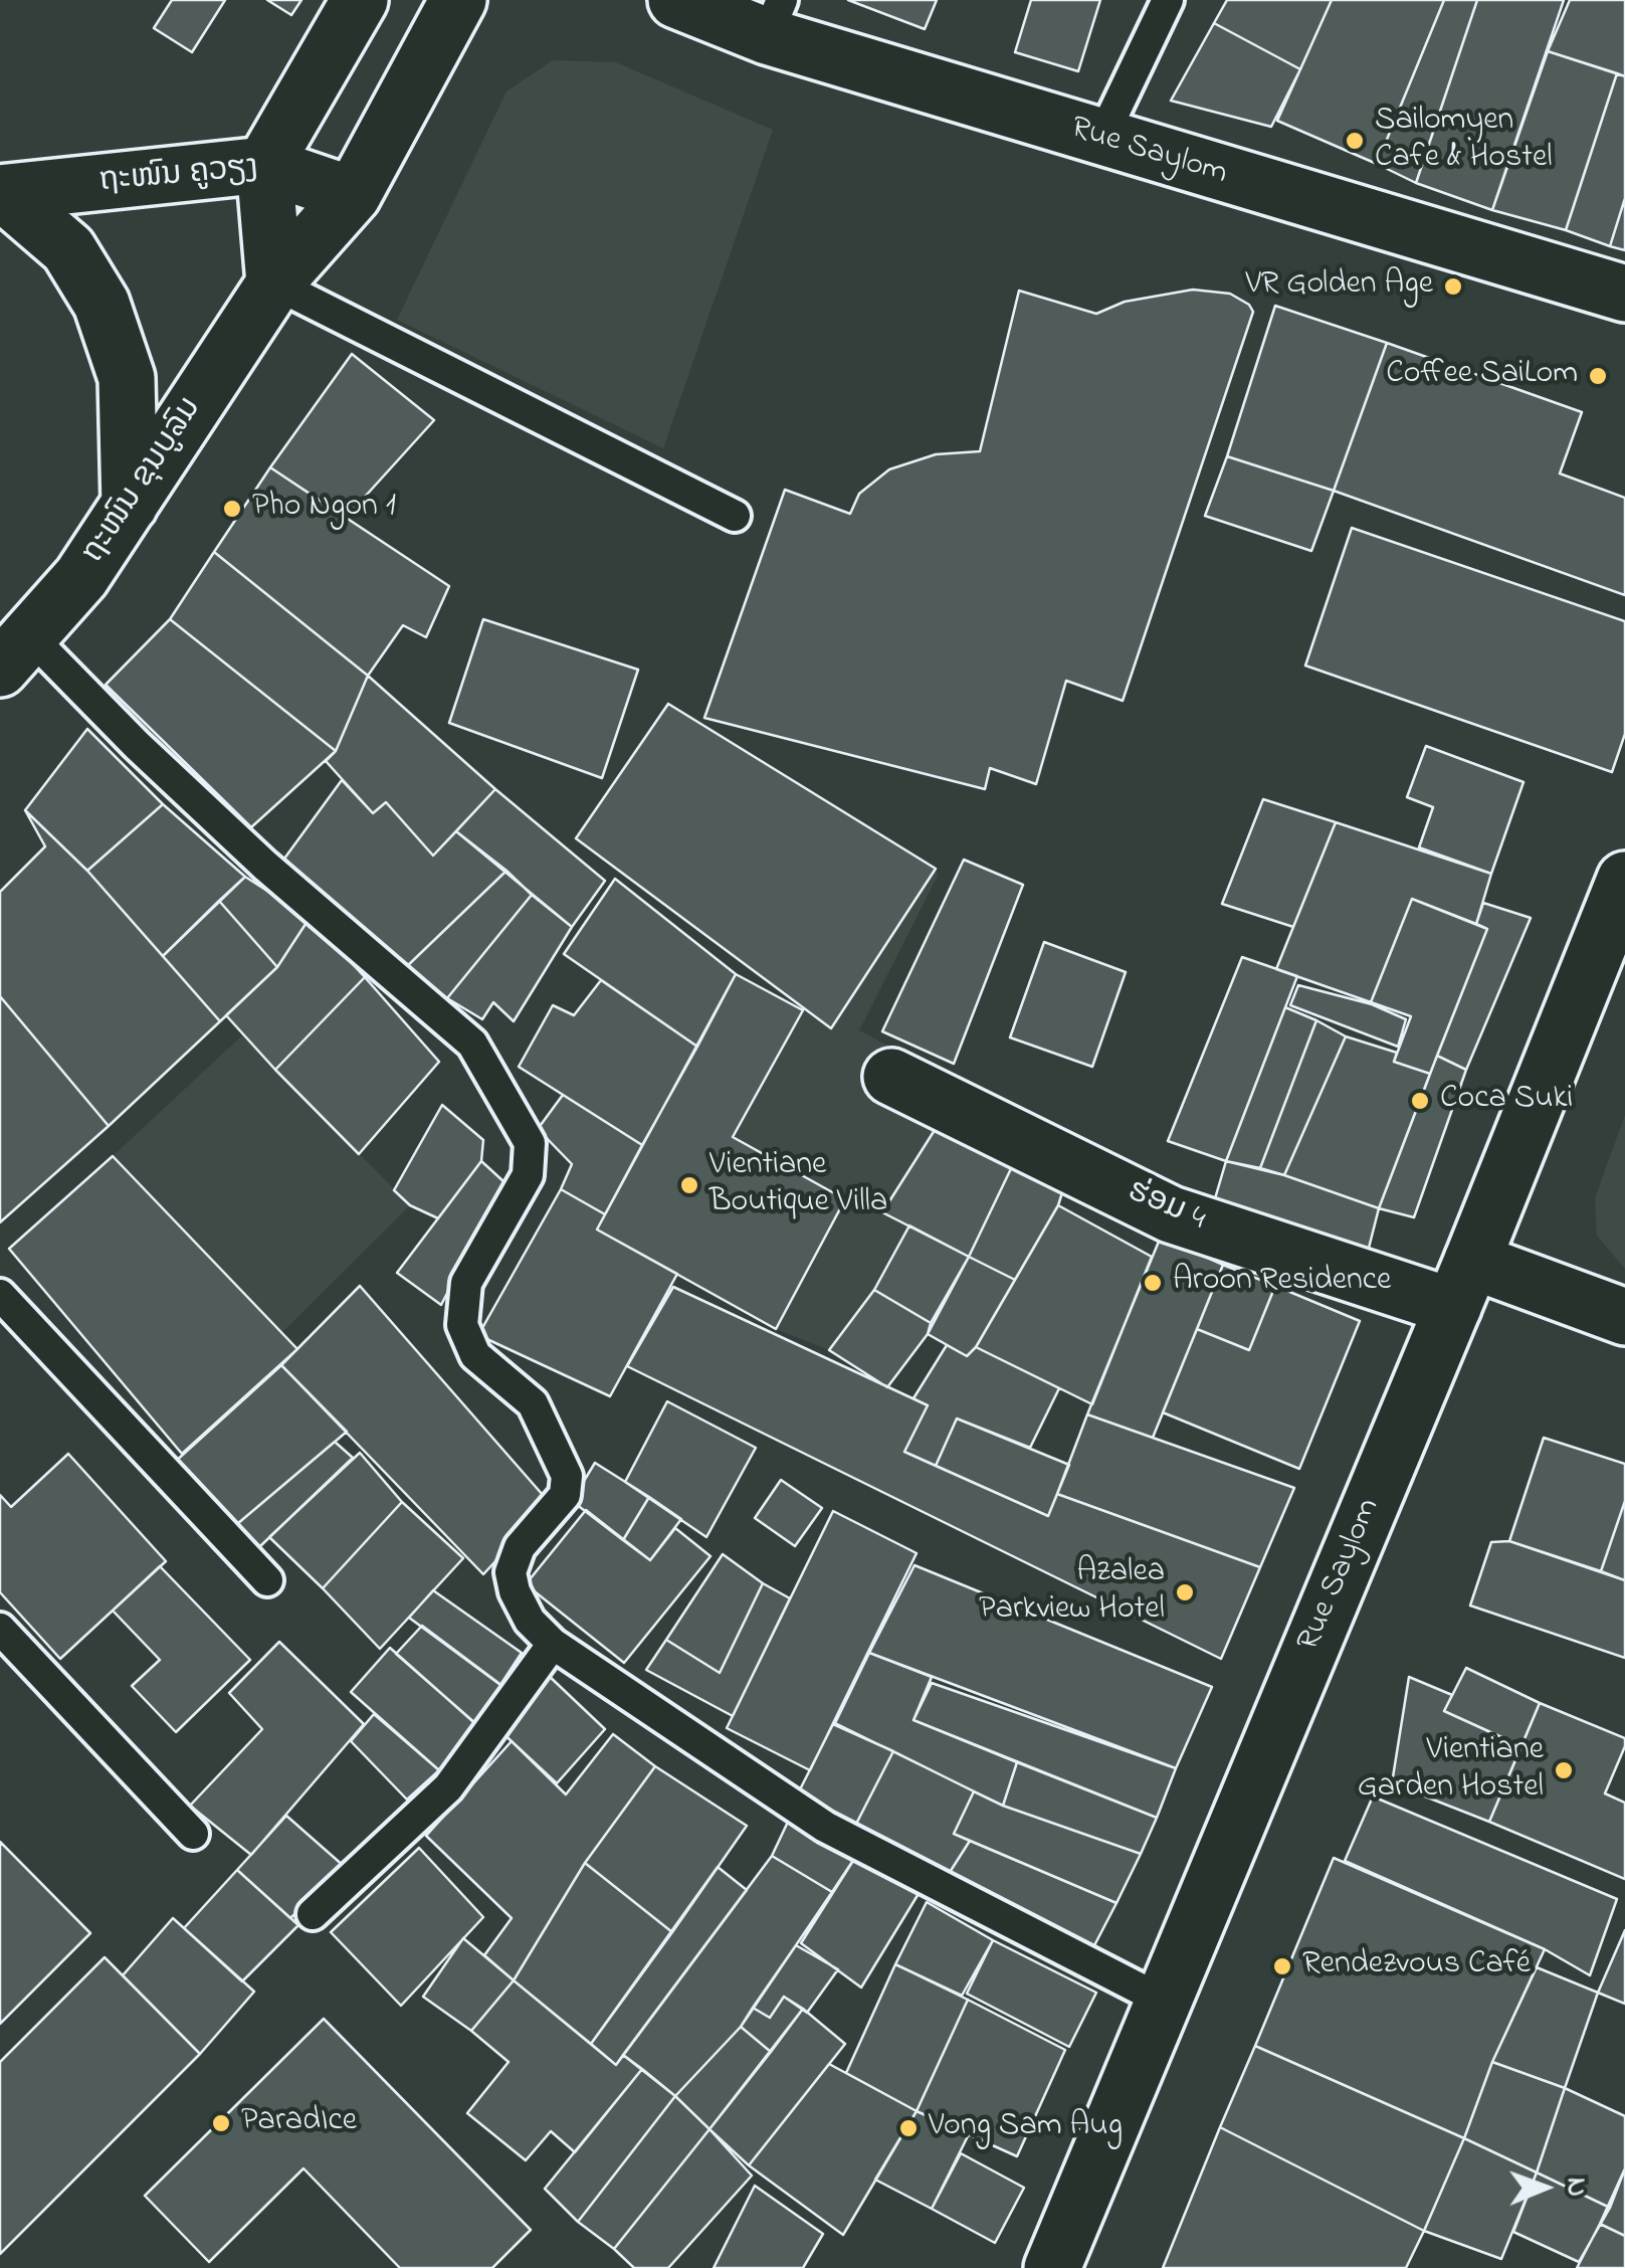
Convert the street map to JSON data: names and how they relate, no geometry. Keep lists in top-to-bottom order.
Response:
{
  "streets": {
    "street": [
      "Rue Saylom",
      "ຖະໜົນ ຄູວຽງ",
      "ຖະໜົນ ຂຸນບູລົມ",
      "ຮ່ອມ 4"
    ]
  },
  "crossings": [
    ["Rue Saylom", "ຮ່ອມ 4"],
    ["ຖະໜົນ ຄູວຽງ", "ຖະໜົນ ຂຸນບູລົມ"]
  ],
  "places": [
    "Sailomyen Cafe & Hostel",
    "VR Golden Age",
    "Coffee SaiLom",
    "Pho Ngon 1",
    "Coca Suki",
    "Vientiane Boutique Villa",
    "Aroon Residence",
    "Azalea Parkview Hotel",
    "Vientiane Garden Hostel",
    "Rendezvous Café",
    "ParadIce",
    "Vong Sam Aug"
  ],
  "north": "right"
}
